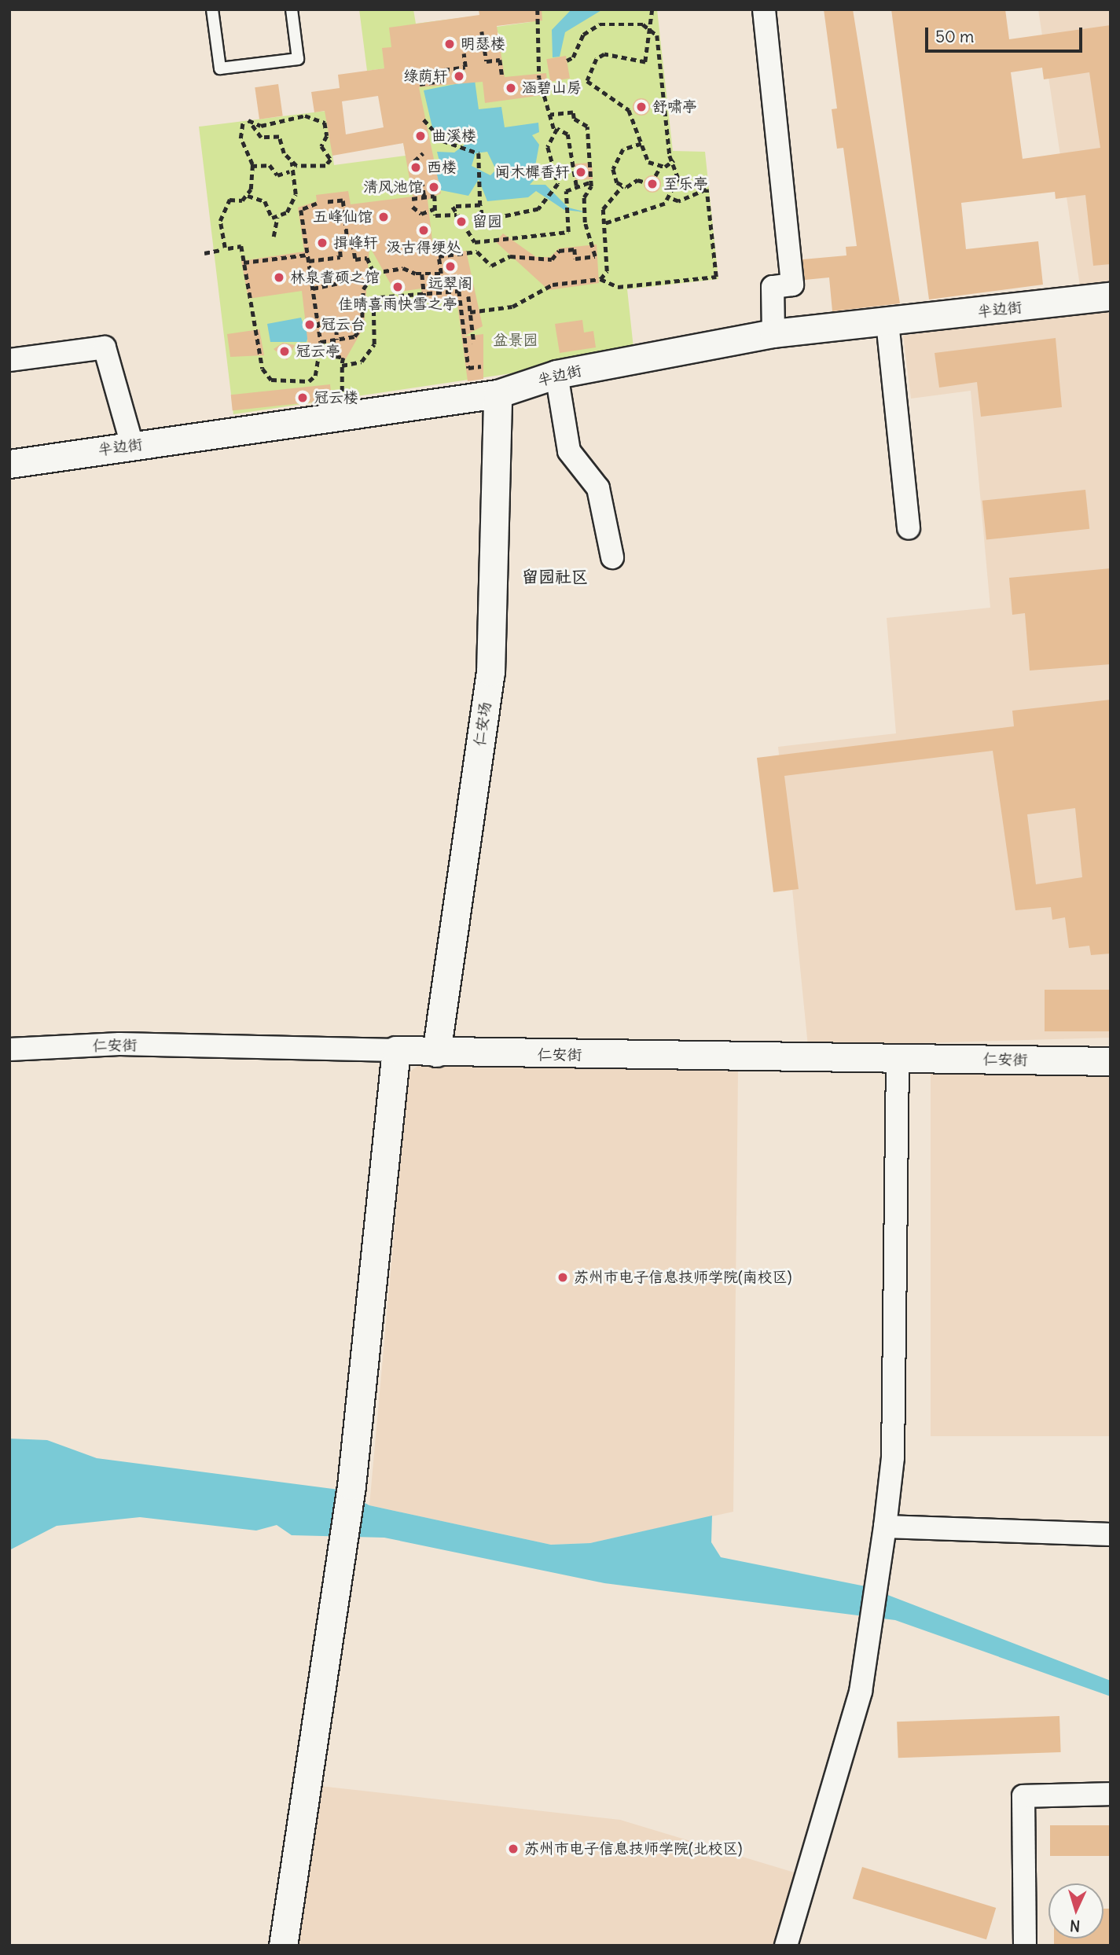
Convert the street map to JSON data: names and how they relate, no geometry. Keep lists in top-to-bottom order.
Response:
{
  "streets": {
    "street": ["半边街", "仁安场", "仁安街"]
  },
  "crossings": [
    ["半边街", "仁安场"],
    ["仁安场", "仁安街"]
  ],
  "districts": ["留园社区"],
  "parks": ["盆景园"],
  "places": [
    "明瑟楼",
    "绿荫轩",
    "涵碧山房",
    "舒啸亭",
    "曲溪楼",
    "西楼",
    "闻木樨香轩",
    "至乐亭",
    "清风池馆",
    "五峰仙馆",
    "留园",
    "汲古得绠处",
    "揖峰轩",
    "远翠阁",
    "林泉耆硕之馆",
    "佳晴喜雨快雪之亭",
    "冠云台",
    "冠云亭",
    "冠云楼",
    "苏州市电子信息技师学院(南校区)",
    "苏州市电子信息技师学院(北校区)"
  ],
  "scale_bar": "50 m",
  "north": "bottom"
}
